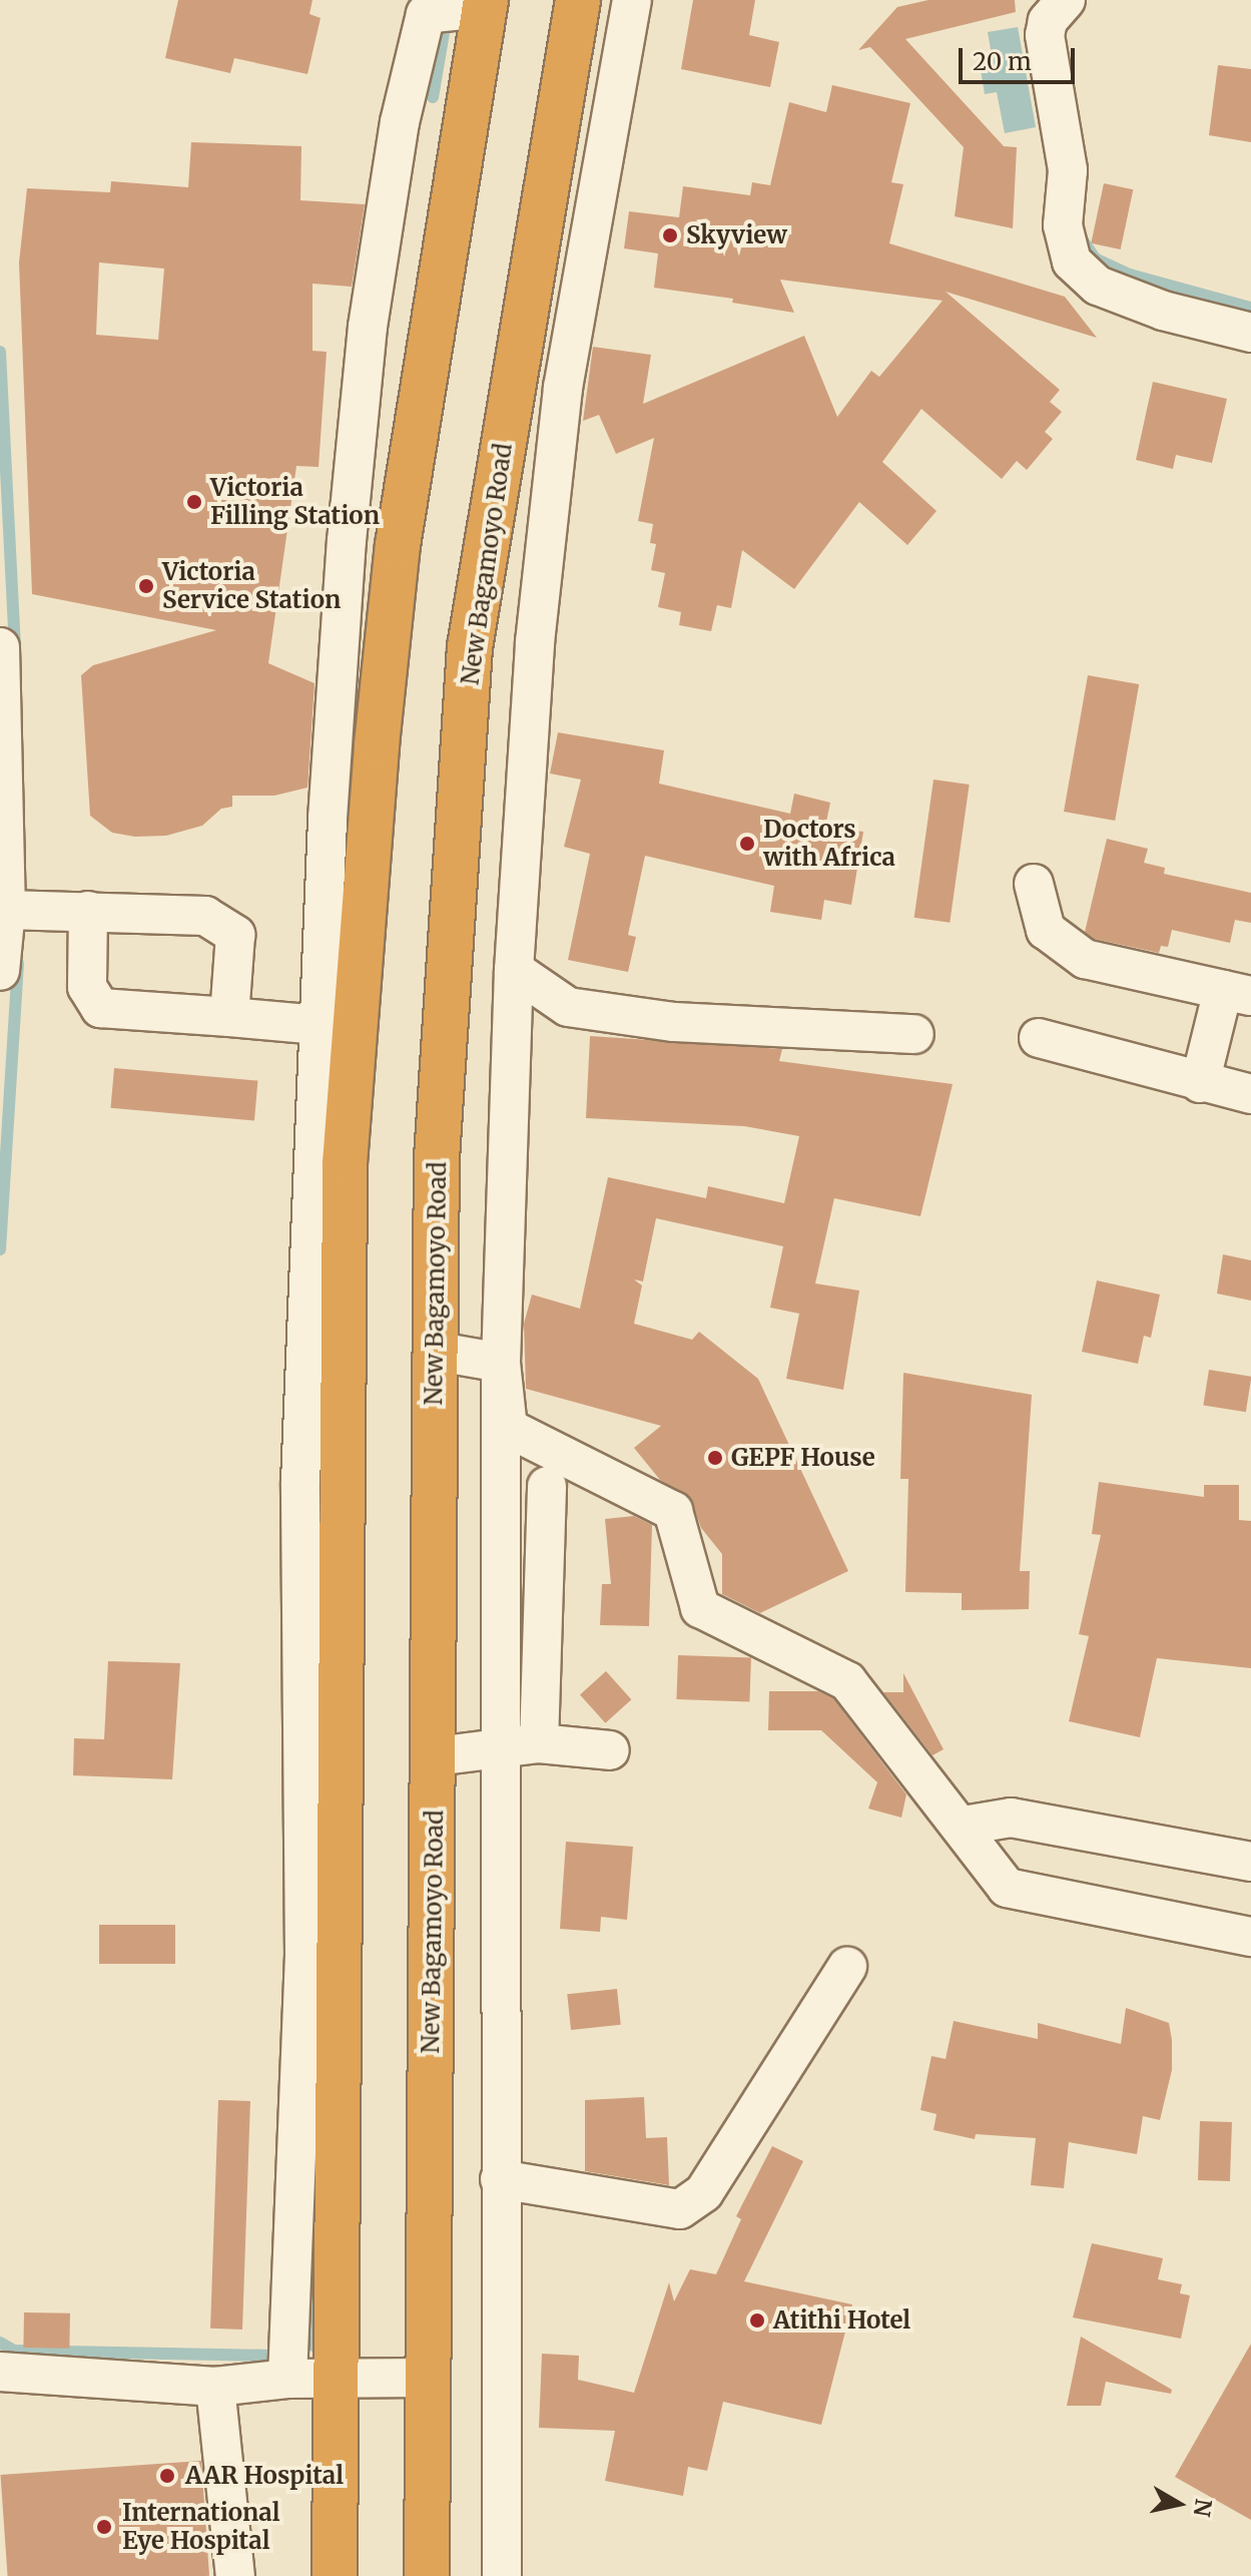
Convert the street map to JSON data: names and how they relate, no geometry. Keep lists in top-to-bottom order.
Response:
{
  "streets": {
    "highway": ["New Bagamoyo Road"]
  },
  "places": [
    "Skyview",
    "Victoria Filling Station",
    "Victoria Service Station",
    "Doctors with Africa",
    "GEPF House",
    "Atithi Hotel",
    "AAR Hospital",
    "International Eye Hospital"
  ],
  "scale_bar": "20 m",
  "north": "right"
}
